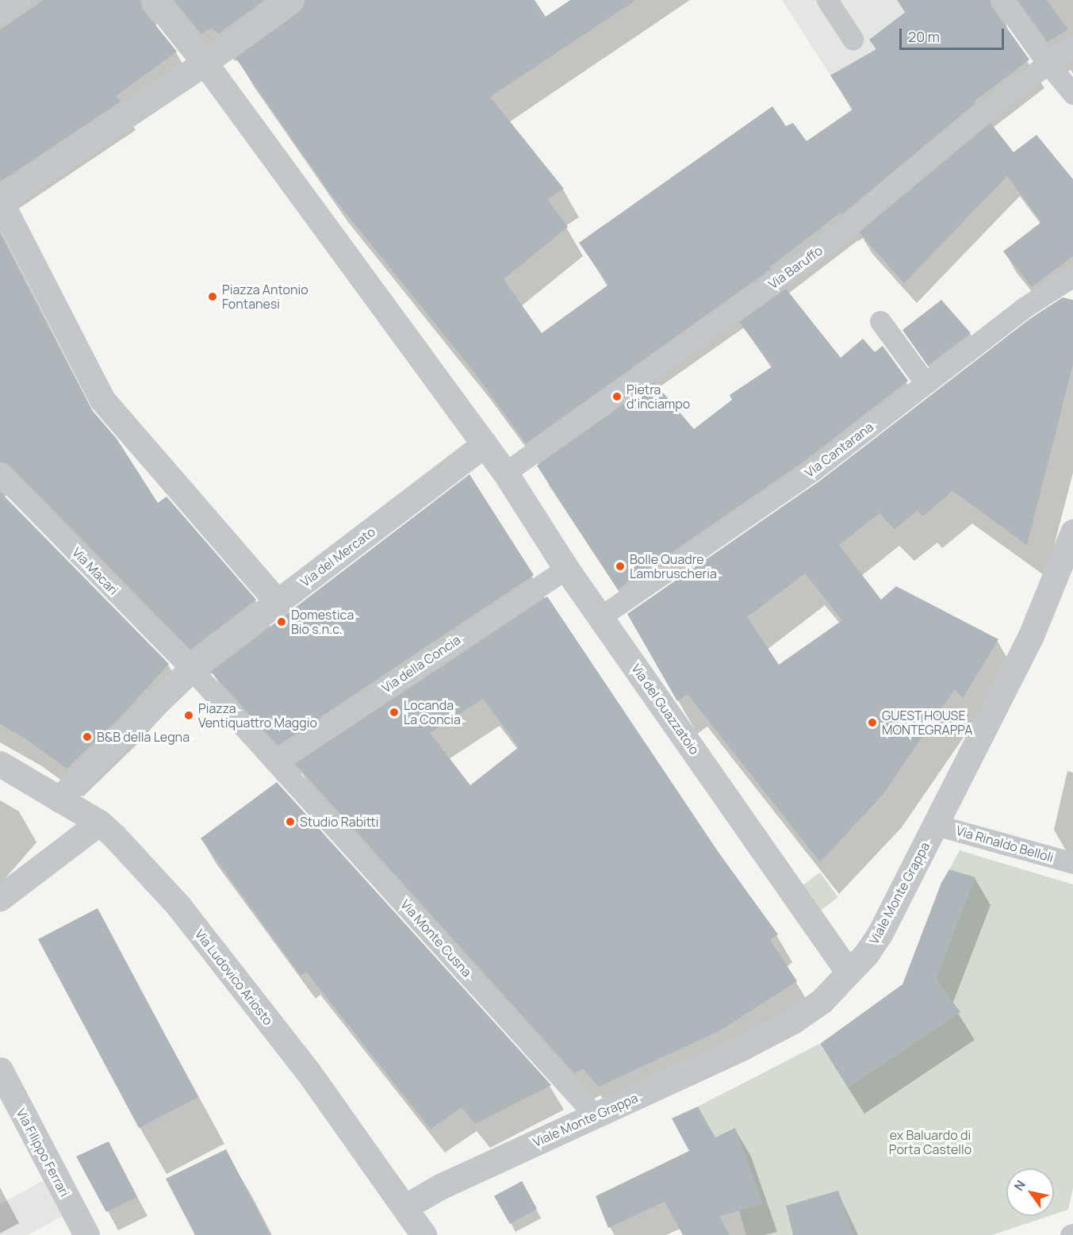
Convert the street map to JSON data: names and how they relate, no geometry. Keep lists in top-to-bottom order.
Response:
{
  "streets": {
    "street": [
      "Via del Mercato",
      "Via del Guazzatoio",
      "Viale Monte Grappa",
      "Via Ludovico Ariosto",
      "Via Filippo Ferrari"
    ],
    "lane": [
      "Via Baruffo",
      "Via Cantarana",
      "Via Macari",
      "Via della Concia",
      "Via Rinaldo Belloli",
      "Via Monte Cusna"
    ]
  },
  "crossings": [
    ["Via Baruffo", "Via del Guazzatoio"],
    ["Via Cantarana", "Via del Guazzatoio"],
    ["Via del Mercato", "Via Macari"],
    ["Via del Mercato", "Via del Guazzatoio"],
    ["Via Macari", "Via della Concia"],
    ["Via Macari", "Via Monte Cusna"],
    ["Via della Concia", "Via del Guazzatoio"],
    ["Via della Concia", "Via Monte Cusna"],
    ["Via del Guazzatoio", "Viale Monte Grappa"],
    ["Via Rinaldo Belloli", "Viale Monte Grappa"],
    ["Viale Monte Grappa", "Via Monte Cusna"],
    ["Viale Monte Grappa", "Via Ludovico Ariosto"]
  ],
  "parks": ["ex Baluardo di Porta Castello"],
  "places": [
    "Piazza Antonio Fontanesi",
    "Pietra d'inciampo",
    "Bolle Quadre Lambruscheria",
    "Domestica Bio s.n.c.",
    "Locanda La Concia",
    "Piazza Ventiquattro Maggio",
    "GUEST HOUSE MONTEGRAPPA",
    "B&B della Legna",
    "Studio Rabitti"
  ],
  "scale_bar": "20 m",
  "north": "top left"
}
